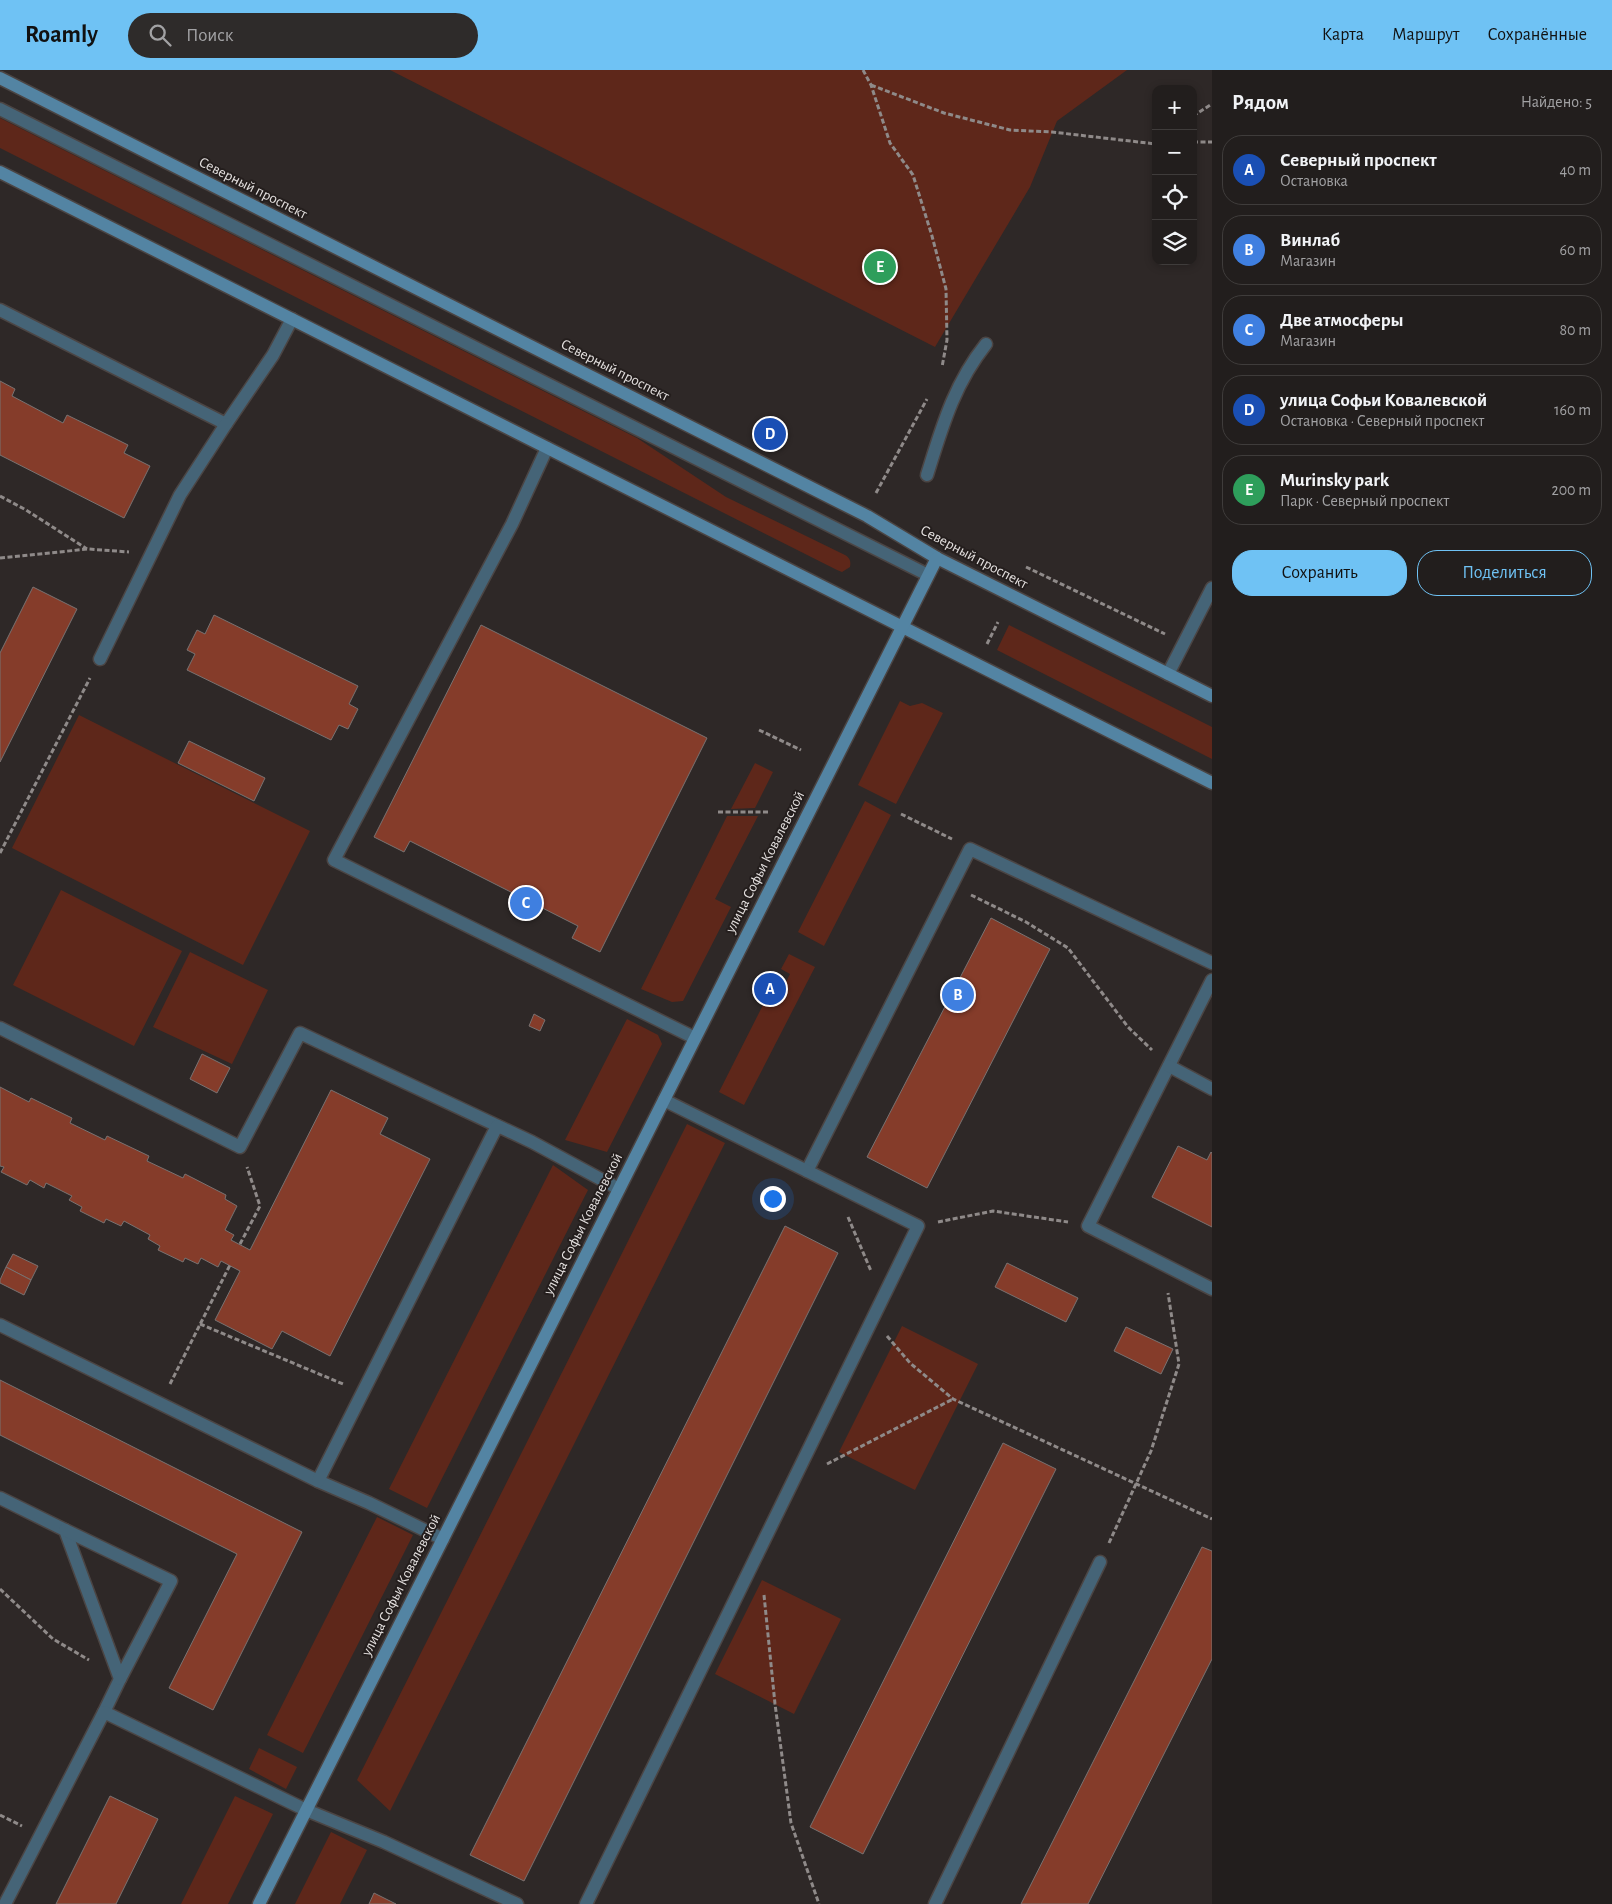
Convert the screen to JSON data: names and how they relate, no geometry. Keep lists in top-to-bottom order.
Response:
{
  "streets": {
    "main road": ["Северный проспект", "улица Софьи Ковалевской"]
  },
  "crossings": [
    ["Северный проспект", "улица Софьи Ковалевской"]
  ],
  "page": {
    "header": "Roamly",
    "search": "Поиск",
    "nav": ["Карта", "Маршрут", "Сохранённые"],
    "heading": ["Рядом", "Найдено: 5"],
    "map_buttons": ["+", "−"],
    "list": [
      {
        "mark": "A",
        "name": "Северный проспект",
        "note": "Остановка",
        "value": "40 m"
      },
      {
        "mark": "B",
        "name": "Винлаб",
        "note": "Магазин",
        "value": "60 m"
      },
      {
        "mark": "C",
        "name": "Две атмосферы",
        "note": "Магазин",
        "value": "80 m"
      },
      {
        "mark": "D",
        "name": "улица Софьи Ковалевской",
        "note": "Остановка · Северный проспект",
        "value": "160 m"
      },
      {
        "mark": "E",
        "name": "Murinsky park",
        "note": "Парк · Северный проспект",
        "value": "200 m"
      }
    ],
    "pins": [
      "E",
      "D",
      "C",
      "A",
      "B"
    ],
    "buttons": ["Сохранить", "Поделиться"]
  }
}
